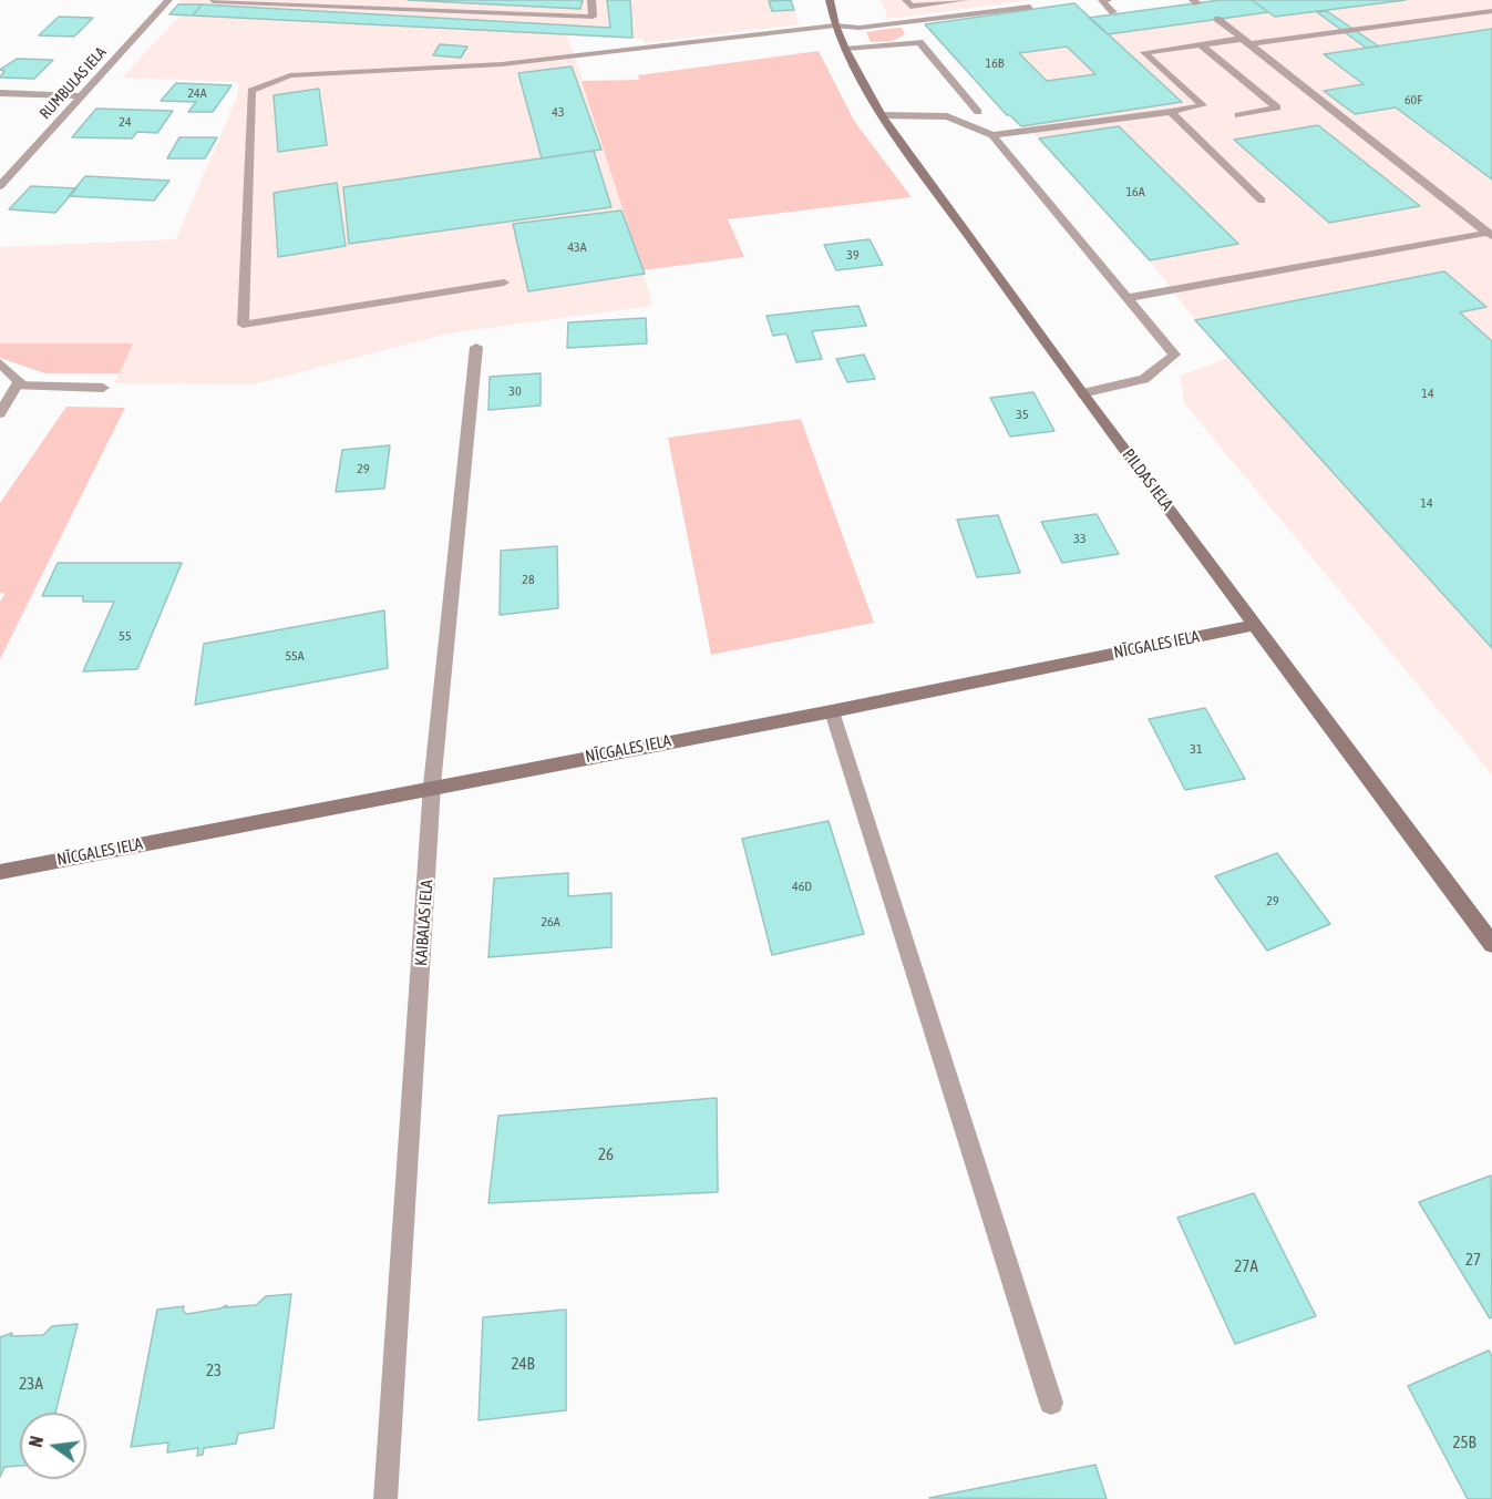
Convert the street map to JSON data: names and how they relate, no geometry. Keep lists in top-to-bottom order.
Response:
{
  "streets": {
    "street": [
      "RUMBULAS IELA",
      "PILDAS IELA",
      "NĪCGALES IELA",
      "KAIBALAS IELA"
    ]
  },
  "crossings": [
    ["PILDAS IELA", "NĪCGALES IELA"],
    ["NĪCGALES IELA", "KAIBALAS IELA"]
  ],
  "house_numbers": [
    "16B",
    "24A",
    "60F",
    "43",
    "24",
    "16A",
    "43A",
    "39",
    "30",
    "14",
    "35",
    "29",
    "14",
    "33",
    "28",
    "55",
    "55A",
    "31",
    "46D",
    "29",
    "26A",
    "26",
    "27",
    "27A",
    "24B",
    "23",
    "23A",
    "25B"
  ],
  "north": "left"
}
